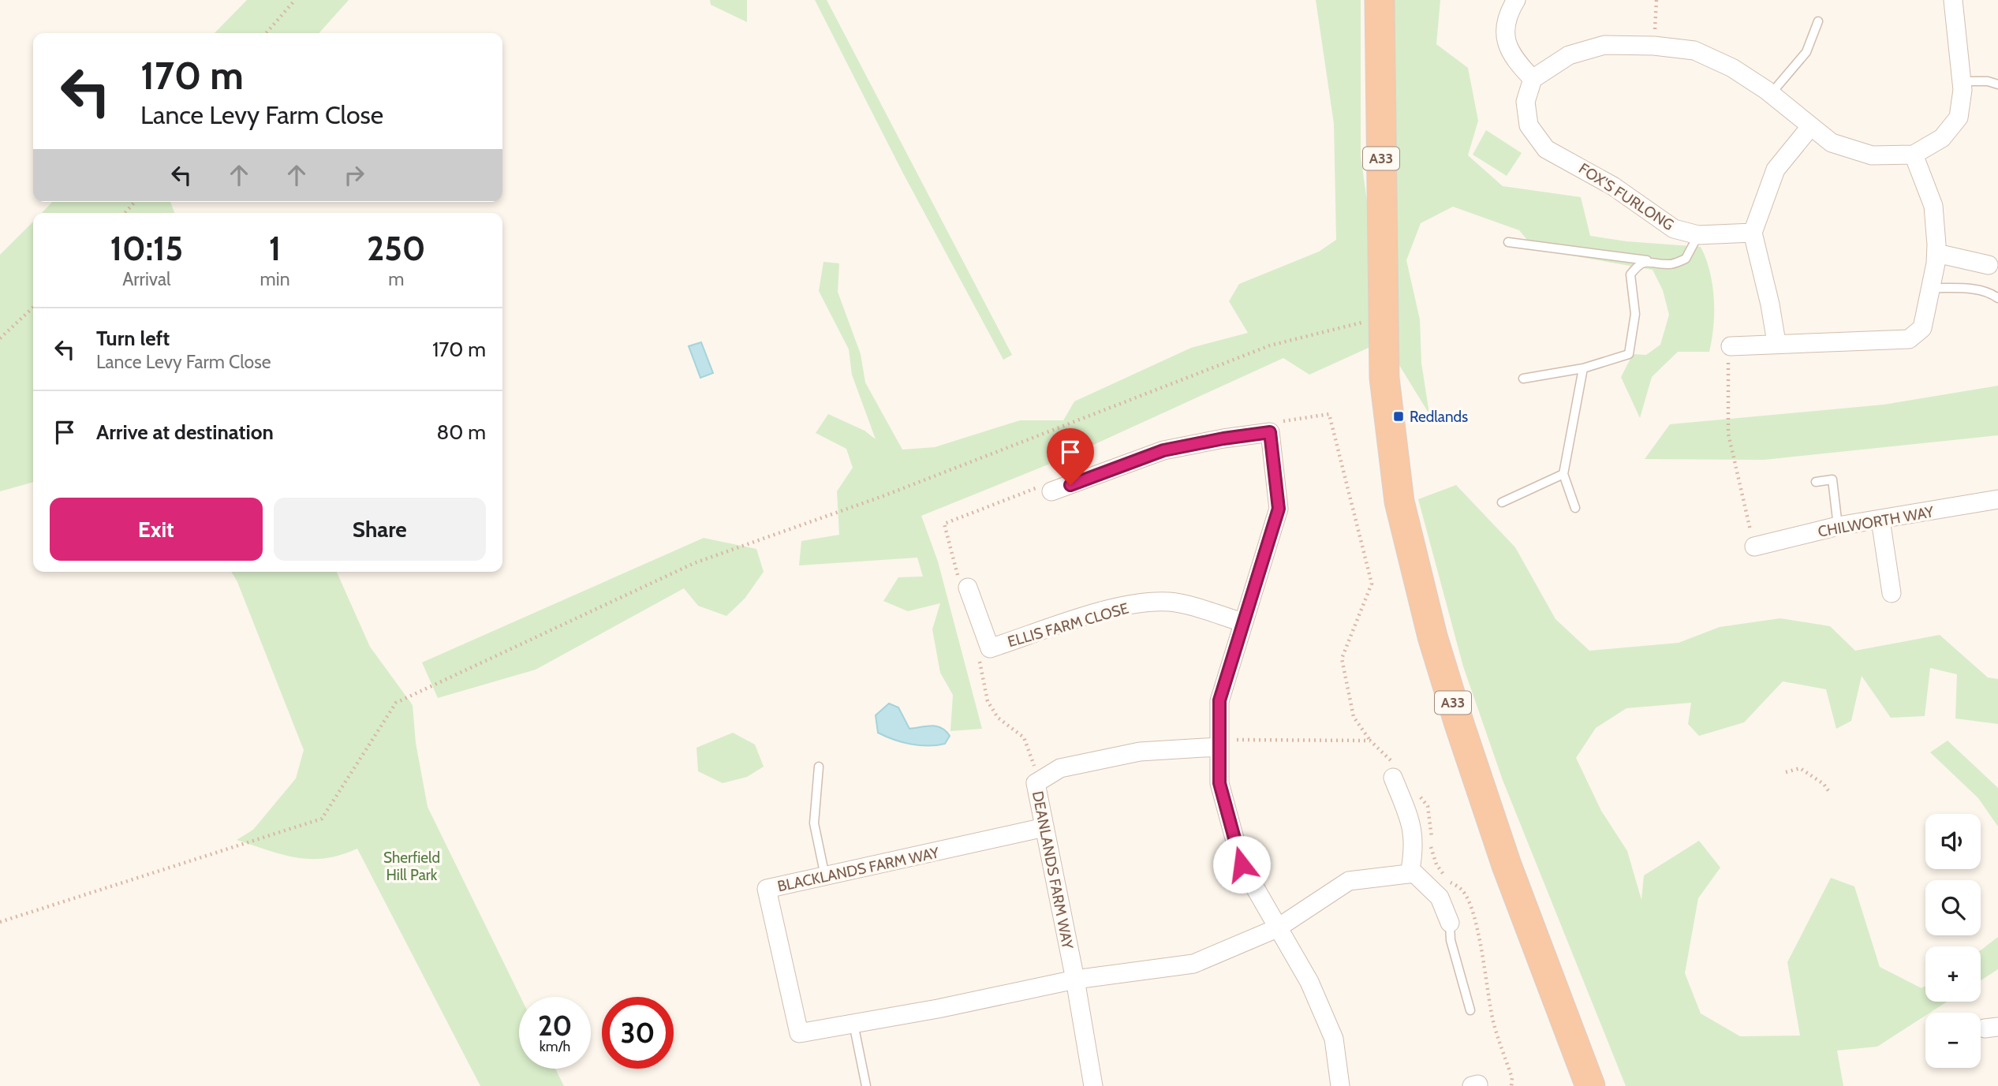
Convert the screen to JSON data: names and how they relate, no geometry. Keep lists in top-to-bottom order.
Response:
{
  "streets": {
    "highway": ["A33"],
    "street": [
      "FOX'S FURLONG",
      "CHILWORTH WAY",
      "ELLIS FARM CLOSE",
      "BLACKLANDS FARM WAY",
      "DEANLANDS FARM WAY"
    ]
  },
  "crossings": [
    ["BLACKLANDS FARM WAY", "DEANLANDS FARM WAY"]
  ],
  "parks": ["Sherfield Hill Park"],
  "places": {
    "transit": ["Redlands"]
  },
  "page": {
    "turn": ["170 m", "Lance Levy Farm Close"],
    "eta": [
      "10:15",
      "Arrival",
      "1",
      "min",
      "250",
      "m"
    ],
    "list": [
      {
        "name": "Turn left",
        "note": "Lance Levy Farm Close",
        "value": "170 m"
      },
      {
        "name": "Arrive at destination",
        "value": "80 m"
      }
    ],
    "buttons": ["Exit", "Share"],
    "map_buttons": ["+", "−"],
    "speed": "20 km/h",
    "limit": "30"
  }
}
